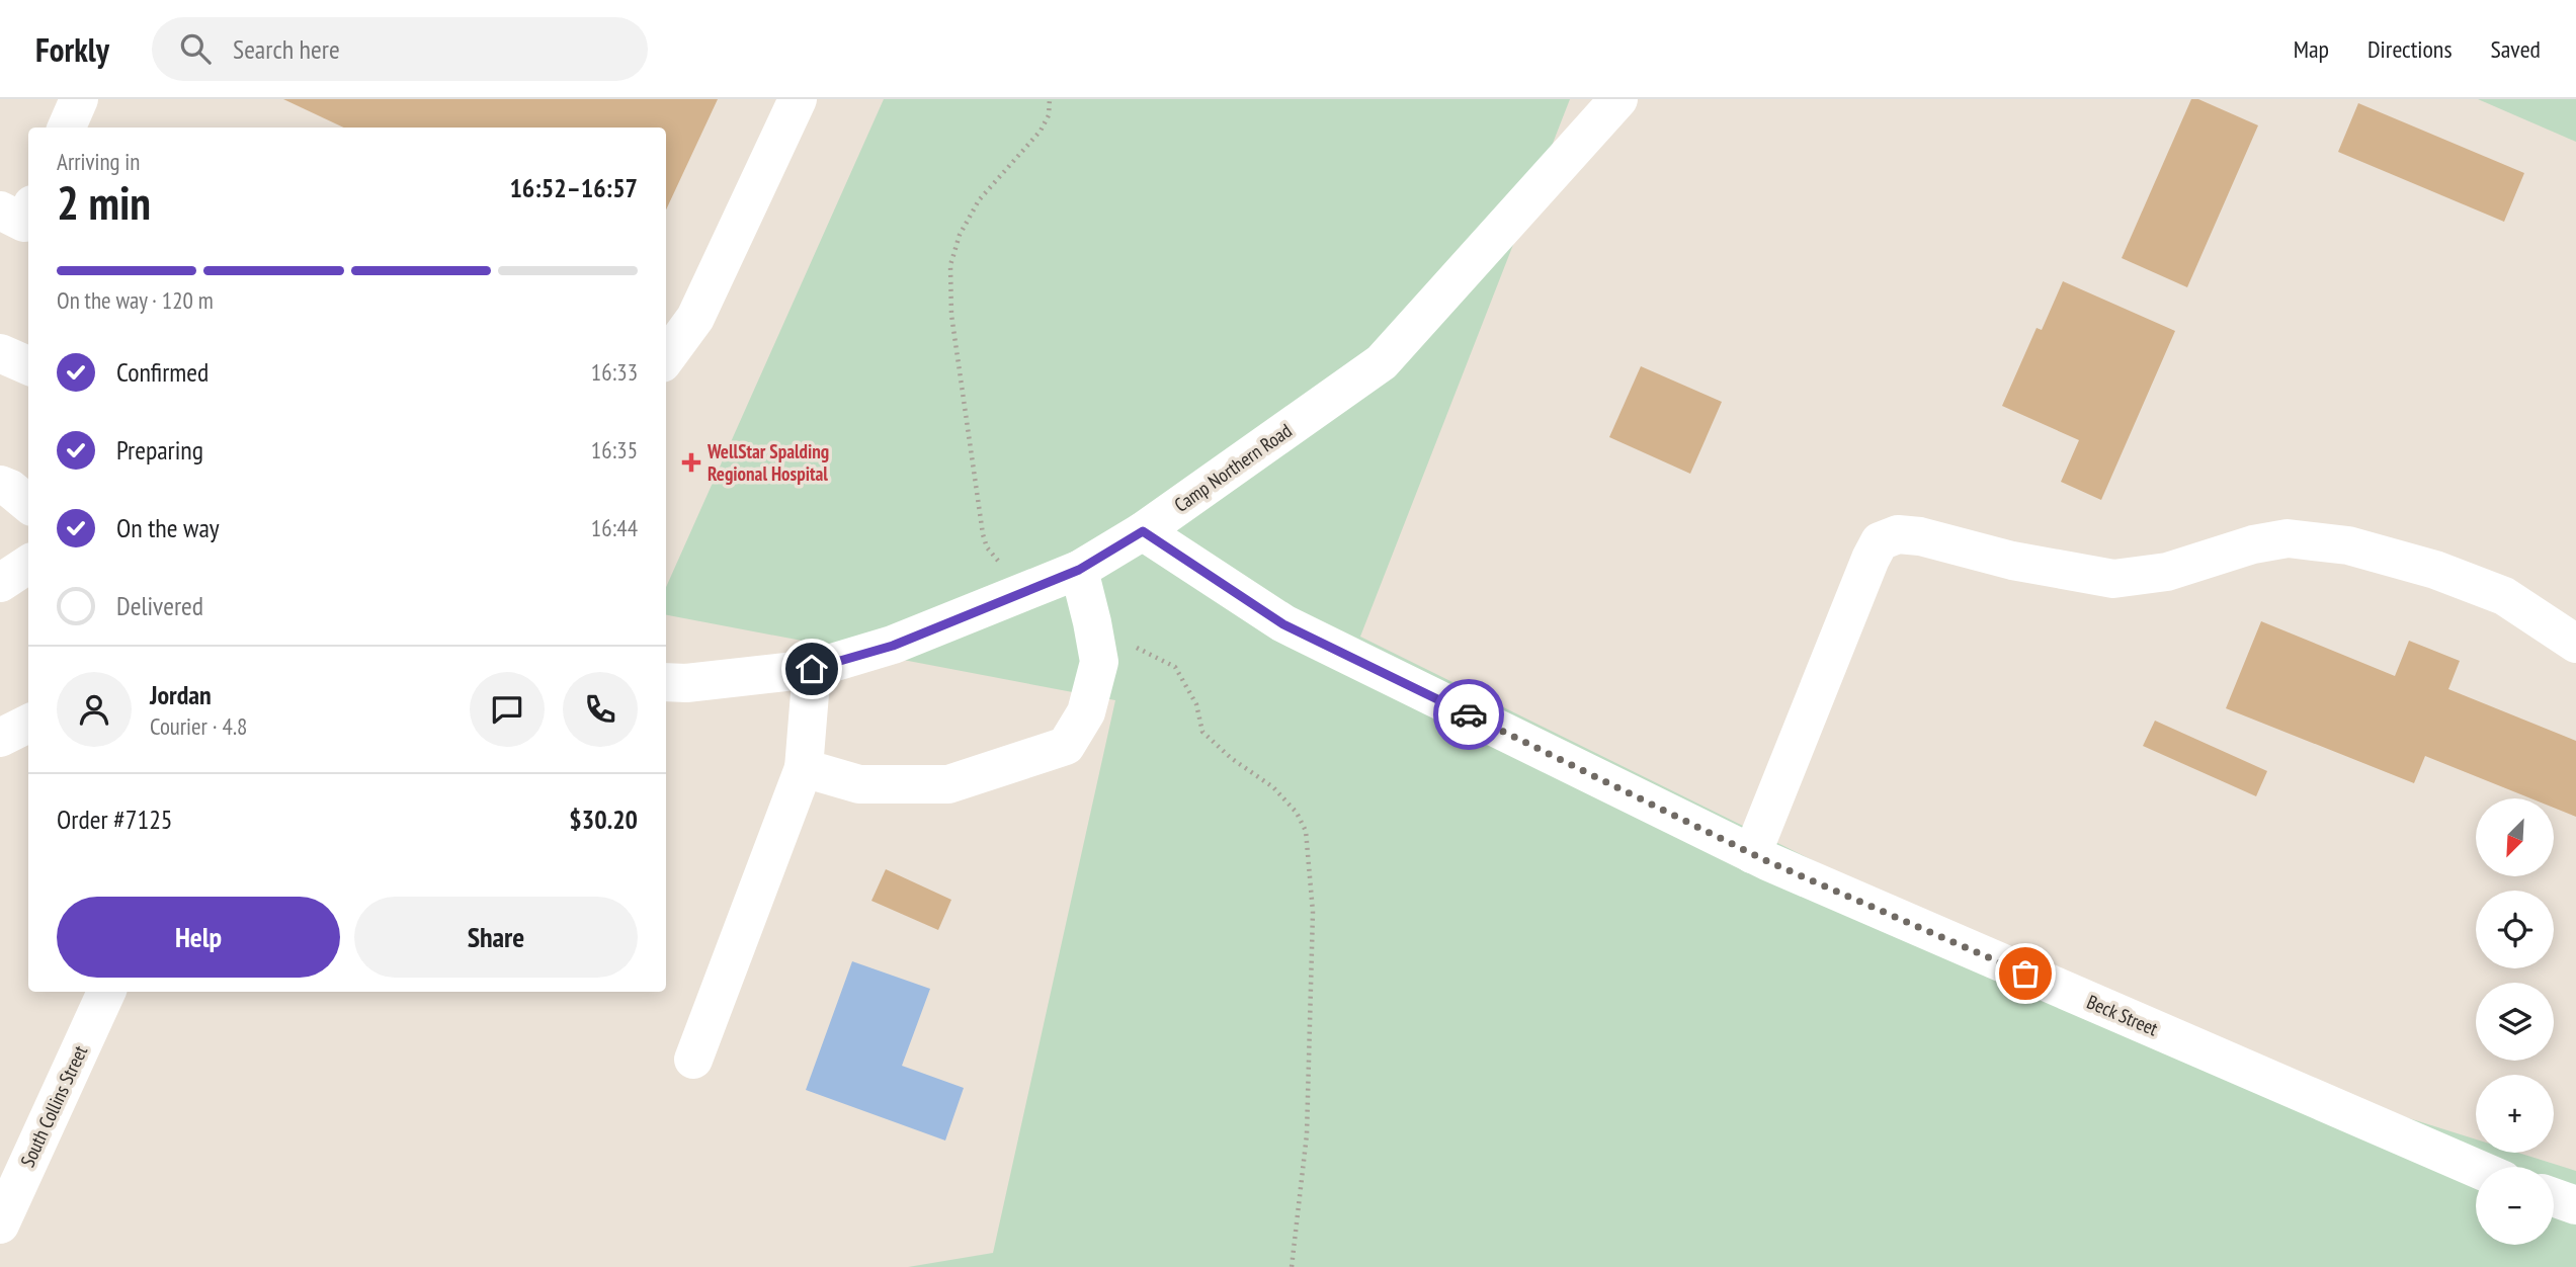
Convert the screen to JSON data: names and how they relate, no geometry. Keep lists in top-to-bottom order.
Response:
{
  "streets": {
    "street": ["Camp Northern Road", "Beck Street", "South Collins Street"]
  },
  "crossings": [
    ["Camp Northern Road", "Beck Street"]
  ],
  "places": {
    "health": ["WellStar Spalding Regional Hospital"]
  },
  "north": "bottom left",
  "page": {
    "header": "Forkly",
    "search": "Search here",
    "nav": ["Map", "Directions", "Saved"],
    "heading": ["2 min", "Arriving in", "16:52–16:57"],
    "panel": [
      "Jordan",
      "Courier · 4.8",
      "Order #7125",
      "$30.20"
    ],
    "bar": "On the way · 120 m",
    "list": [
      ["Confirmed", "16:33"],
      ["Preparing", "16:35"],
      ["On the way", "16:44"],
      "Delivered"
    ],
    "map_buttons": ["+", "−"],
    "buttons": ["Help", "Share"]
  }
}
